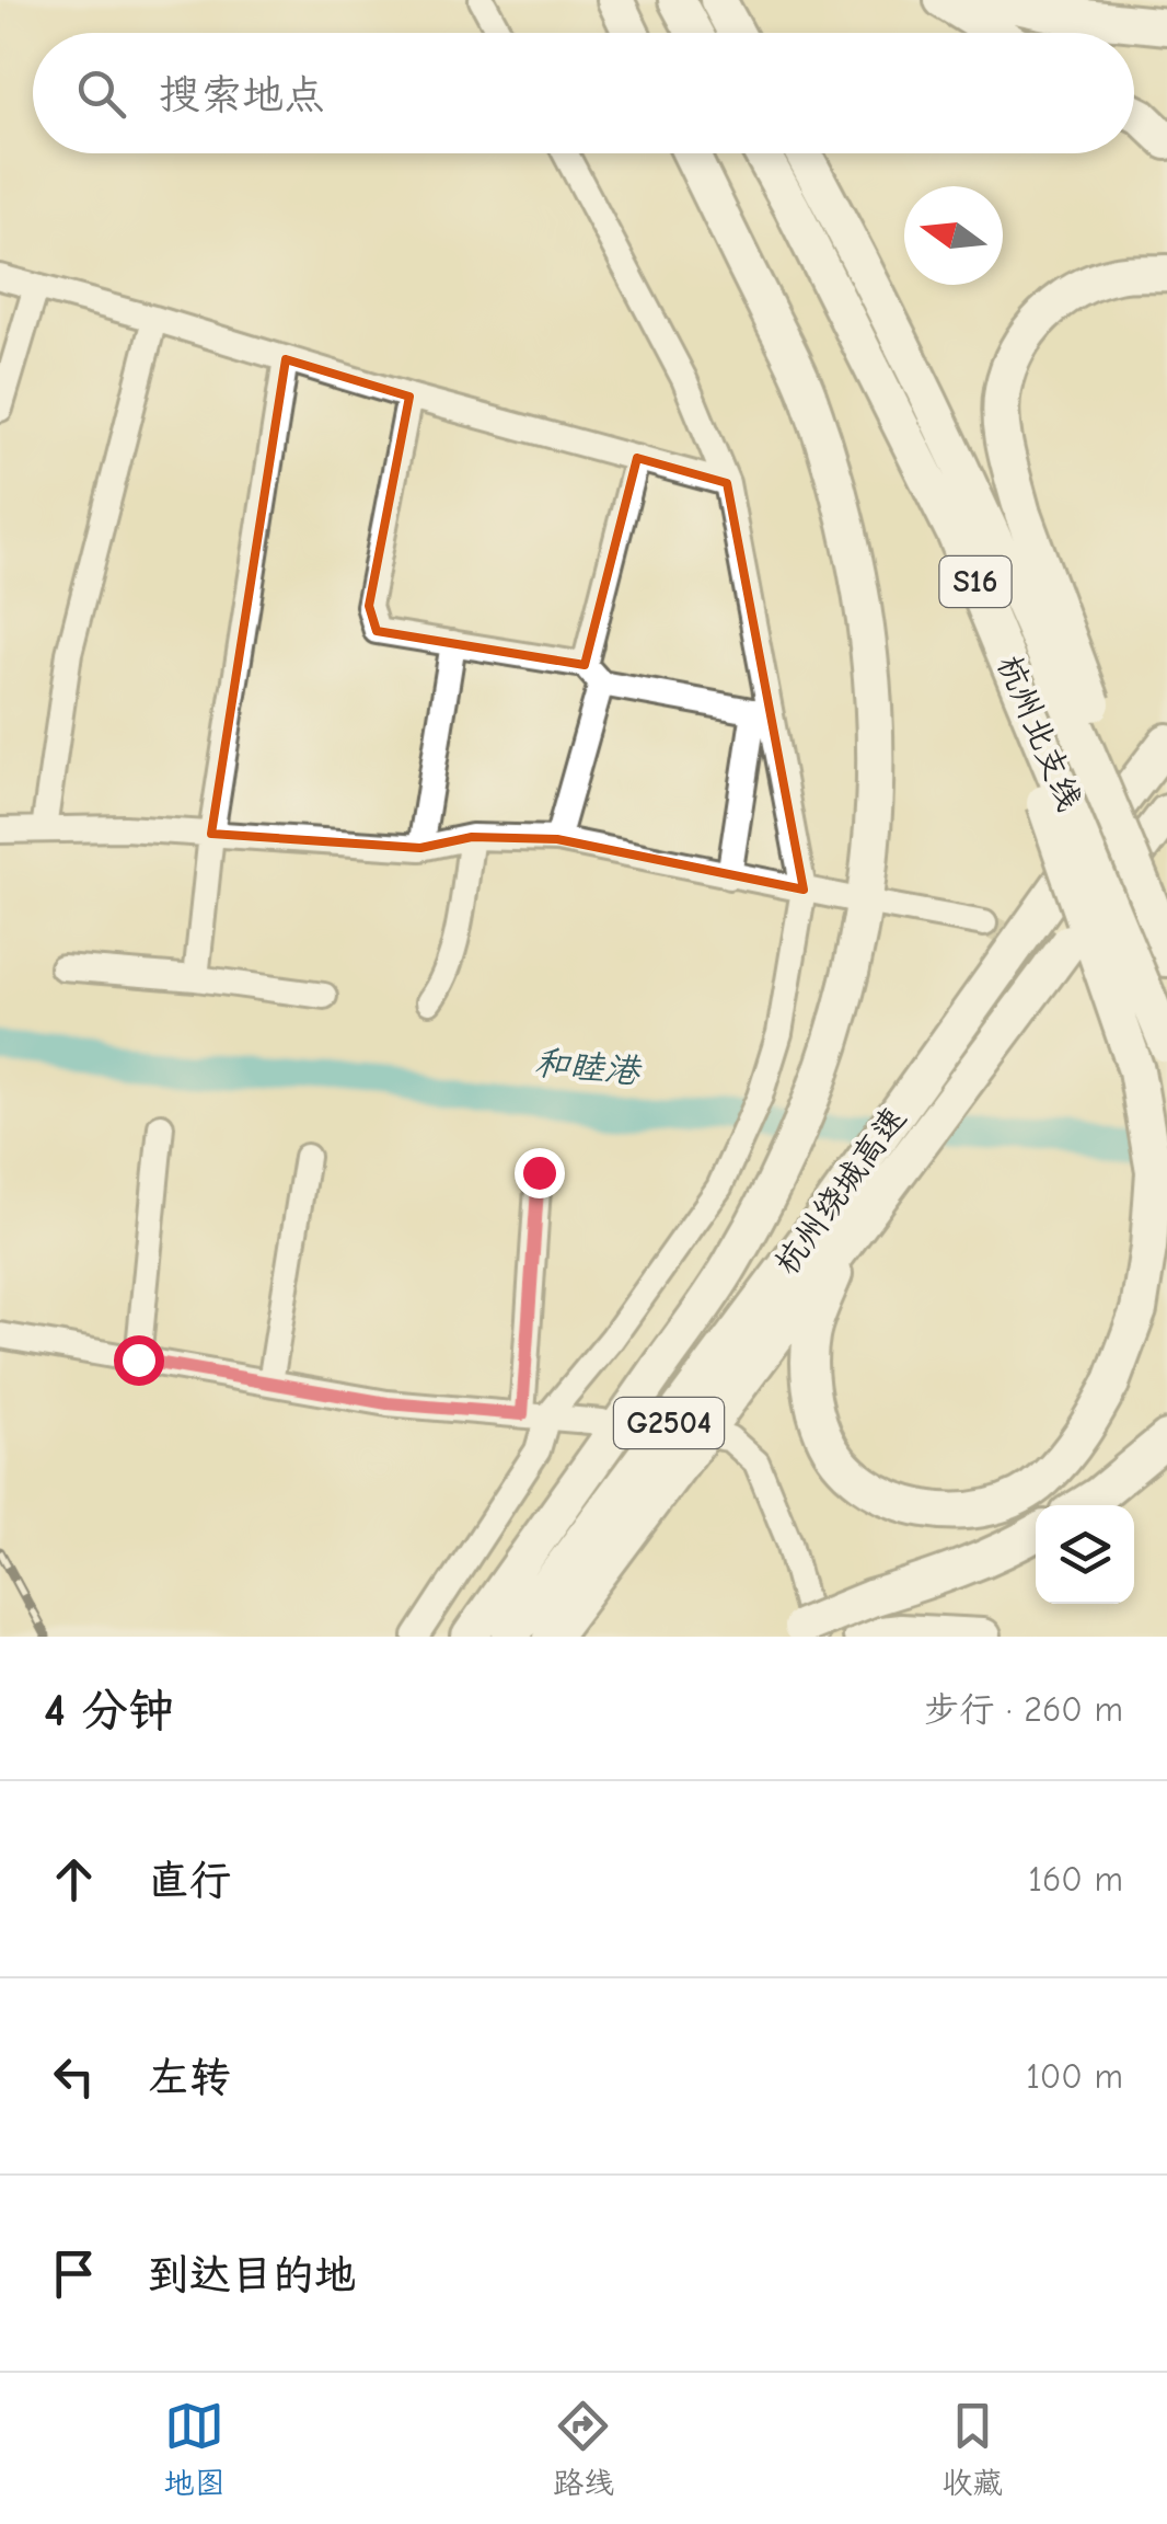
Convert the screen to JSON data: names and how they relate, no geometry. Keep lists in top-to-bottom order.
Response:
{
  "streets": {
    "highway": [
      "S16",
      "杭州北支线",
      "杭州绕城高速",
      "G2504"
    ]
  },
  "water": ["和睦港"],
  "north": "left",
  "page": {
    "search": "搜索地点",
    "heading": ["4 分钟", "步行 · 260 m"],
    "list": [
      ["直行", "160 m"],
      ["左转", "100 m"],
      "到达目的地"
    ],
    "nav": ["地图", "路线", "收藏"]
  }
}
